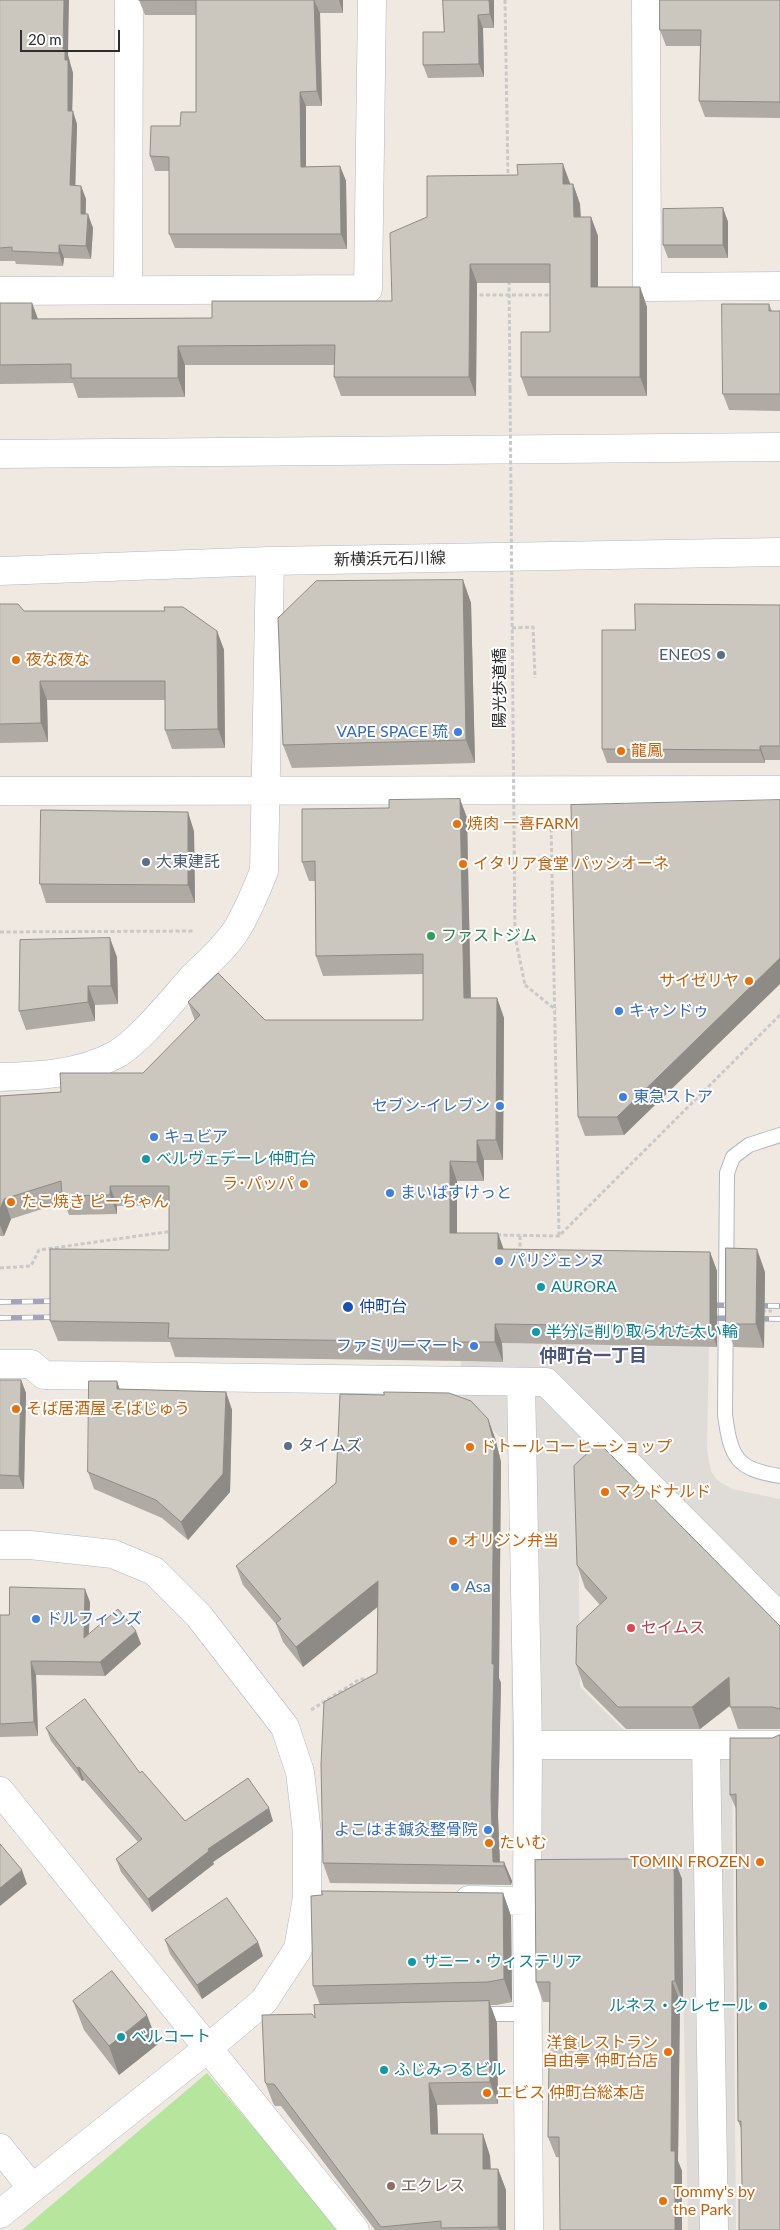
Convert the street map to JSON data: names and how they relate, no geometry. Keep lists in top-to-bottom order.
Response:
{
  "streets": {
    "street": ["新横浜元石川線"],
    "path": ["陽光歩道橋"]
  },
  "districts": ["仲町台一丁目"],
  "places": [
    "ENEOS",
    "夜な夜な",
    "VAPE SPACE 琉",
    "龍鳳",
    "焼肉 一喜FARM",
    "大東建託",
    "イタリア食堂 パッシオーネ",
    "ファストジム",
    "サイゼリヤ",
    "キャンドゥ",
    "東急ストア",
    "セブン-イレブン",
    "キュビア",
    "ベルヴェデーレ仲町台",
    "ラ･パッパ",
    "まいばすけっと",
    "たこ焼き ピーちゃん",
    "パリジェンヌ",
    "AURORA",
    "仲町台",
    "半分に削り取られた太い輪",
    "ファミリーマート",
    "そば居酒屋 そばじゅう",
    "タイムズ",
    "ドトールコーヒーショップ",
    "マクドナルド",
    "オリジン弁当",
    "Asa",
    "ドルフィンズ",
    "セイムス",
    "よこはま鍼灸整骨院",
    "たいむ",
    "TOMIN FROZEN",
    "サニー・ウィステリア",
    "ルネス・クレセール",
    "ベルコート",
    "洋食レストラン 自由亭 仲町台店",
    "ふじみつるビル",
    "エビス 仲町台総本店",
    "エクレス",
    "Tommy's by the Park"
  ],
  "scale_bar": "20 m"
}
